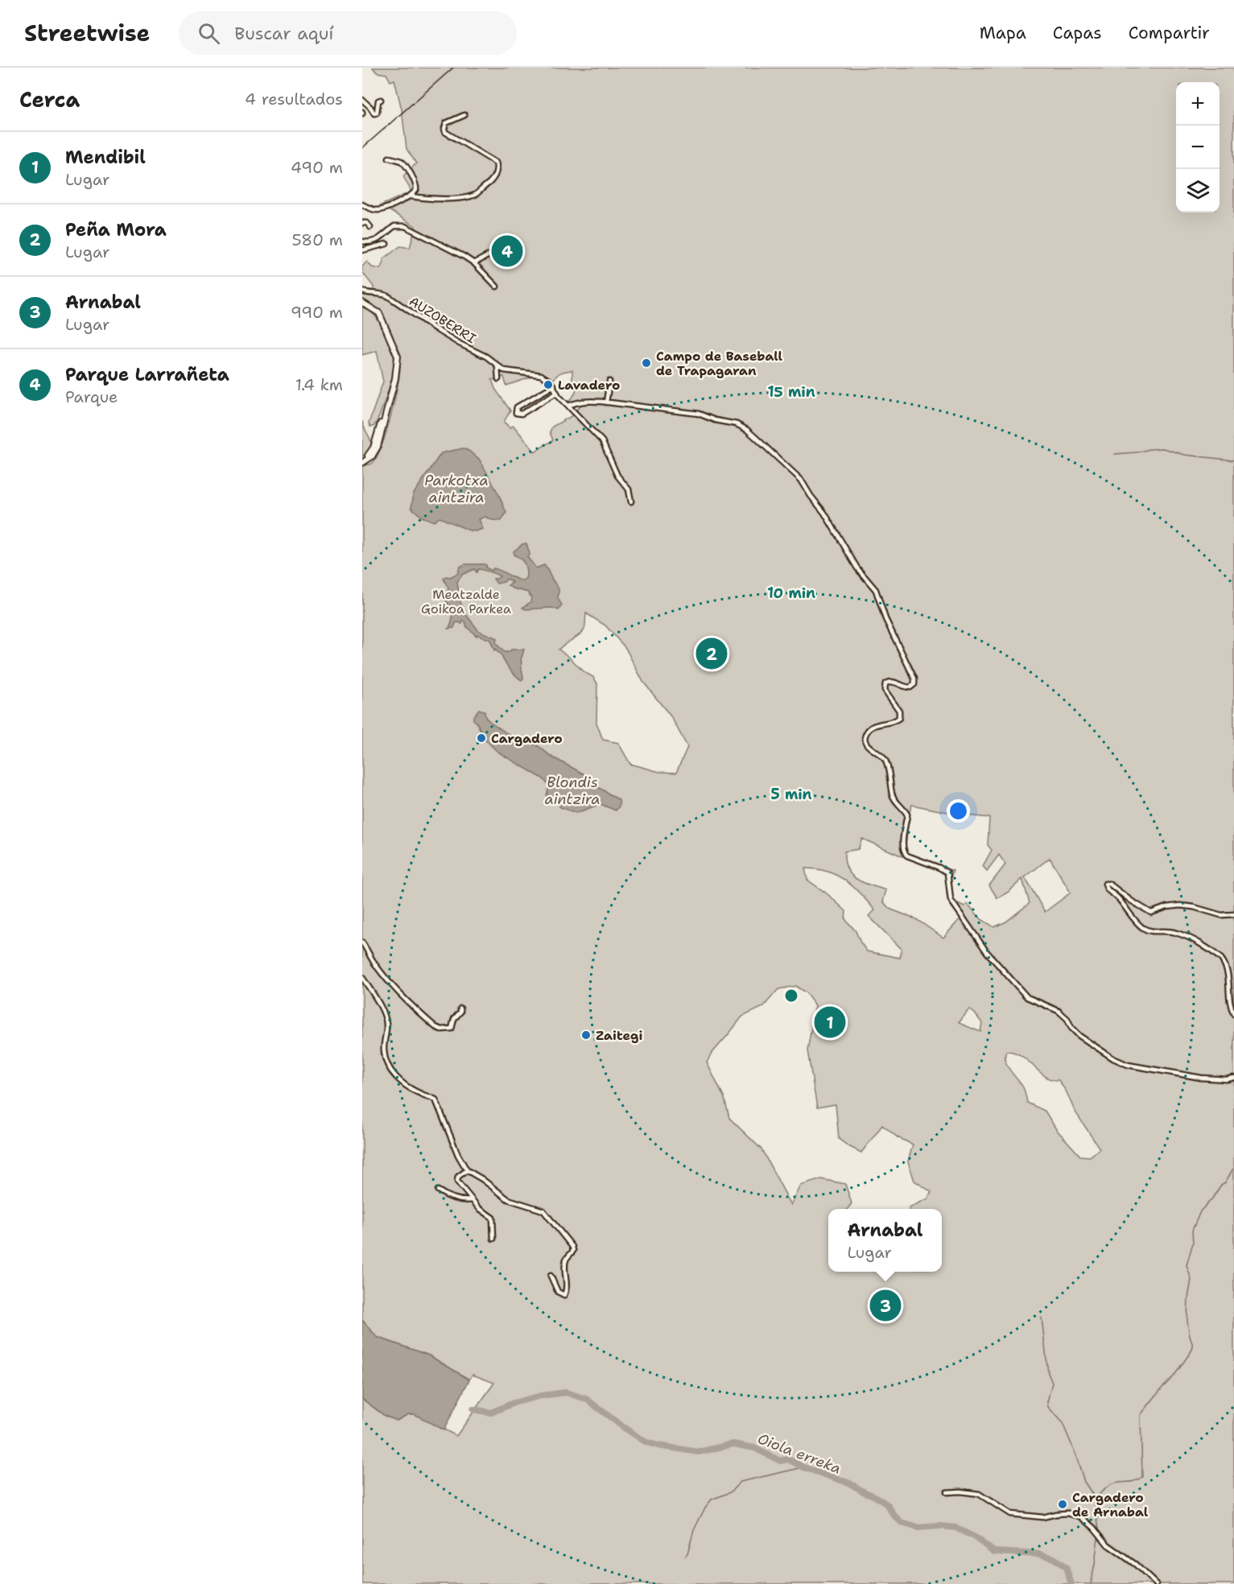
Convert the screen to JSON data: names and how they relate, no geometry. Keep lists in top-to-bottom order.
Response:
{
  "streets": {
    "street": ["AUZOBERRI"]
  },
  "water": ["Parkotxa aintzira", "Blondis aintzira", "Oiola erreka"],
  "parks": ["Meatzalde Goikoa Parkea"],
  "places": [
    "Campo de Baseball de Trapagaran",
    "Lavadero",
    "Cargadero",
    "Zaitegi",
    "Cargadero de Arnabal"
  ],
  "page": {
    "header": "Streetwise",
    "search": "Buscar aquí",
    "nav": ["Mapa", "Capas", "Compartir"],
    "heading": ["Cerca", "4 resultados"],
    "map_buttons": ["+", "−"],
    "list": [
      {
        "mark": "1",
        "name": "Mendibil",
        "note": "Lugar",
        "value": "490 m"
      },
      {
        "mark": "2",
        "name": "Peña Mora",
        "note": "Lugar",
        "value": "580 m"
      },
      {
        "mark": "3",
        "name": "Arnabal",
        "note": "Lugar",
        "value": "990 m"
      },
      {
        "mark": "4",
        "name": "Parque Larrañeta",
        "note": "Parque",
        "value": "1.4 km"
      }
    ],
    "pins": [
      "4",
      "2",
      "1",
      "3"
    ],
    "popup": ["Arnabal", "Lugar"]
  },
  "rings": ["15 min", "10 min", "5 min"]
}
